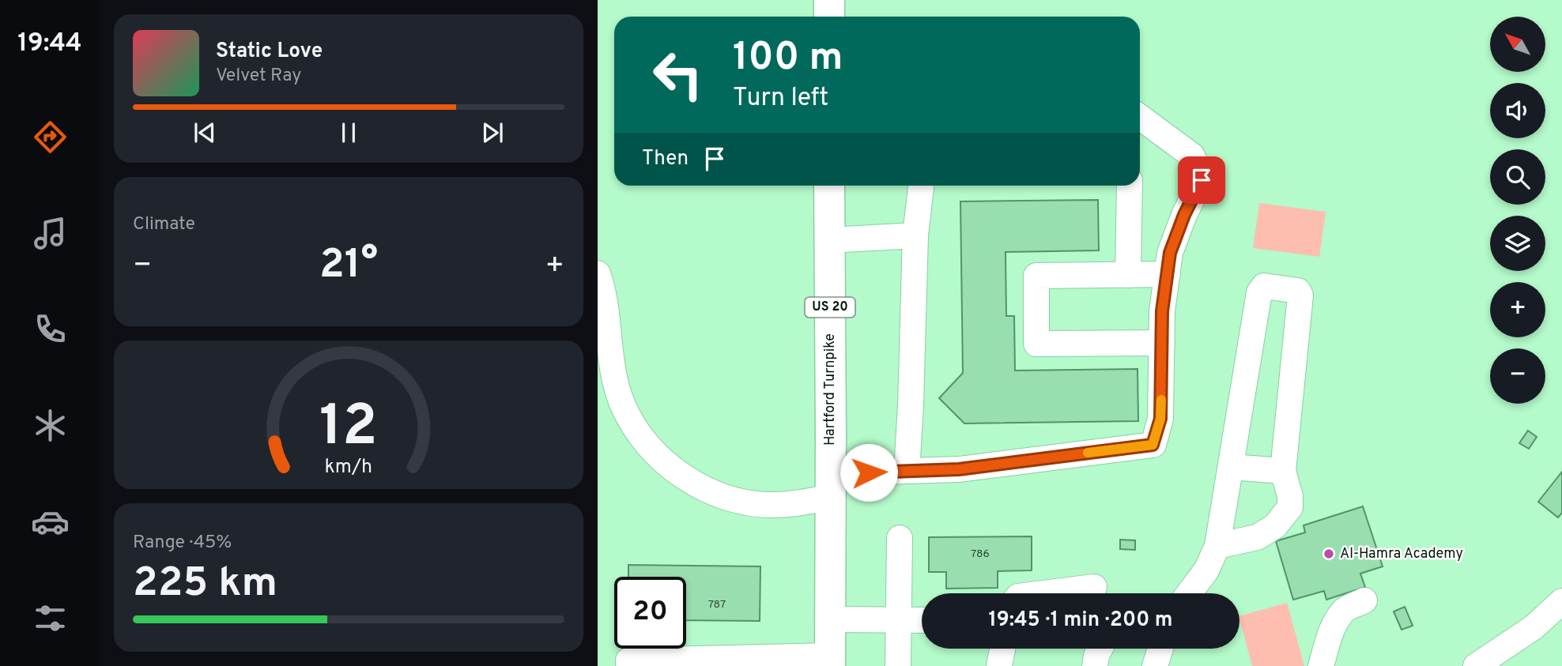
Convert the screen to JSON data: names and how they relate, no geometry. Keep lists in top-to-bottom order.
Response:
{
  "streets": {
    "main road": ["US 20", "Hartford Turnpike"]
  },
  "places": ["Al-Hamra Academy"],
  "house_numbers": ["786", "787"],
  "north": "top left",
  "page": {
    "tabs": "19:44",
    "map_buttons": ["+", "−"],
    "turn": ["100 m", "Turn left"],
    "song": ["Static Love", "Velvet Ray"],
    "then": "Then",
    "tile": [
      "Climate",
      ["Range · 45%", "225 km"]
    ],
    "heat": ["−", "21°", "+"],
    "limit": "20",
    "trip": "19:45 · 1 min · 200 m",
    "gauge": ["12", "km/h"]
  }
}
